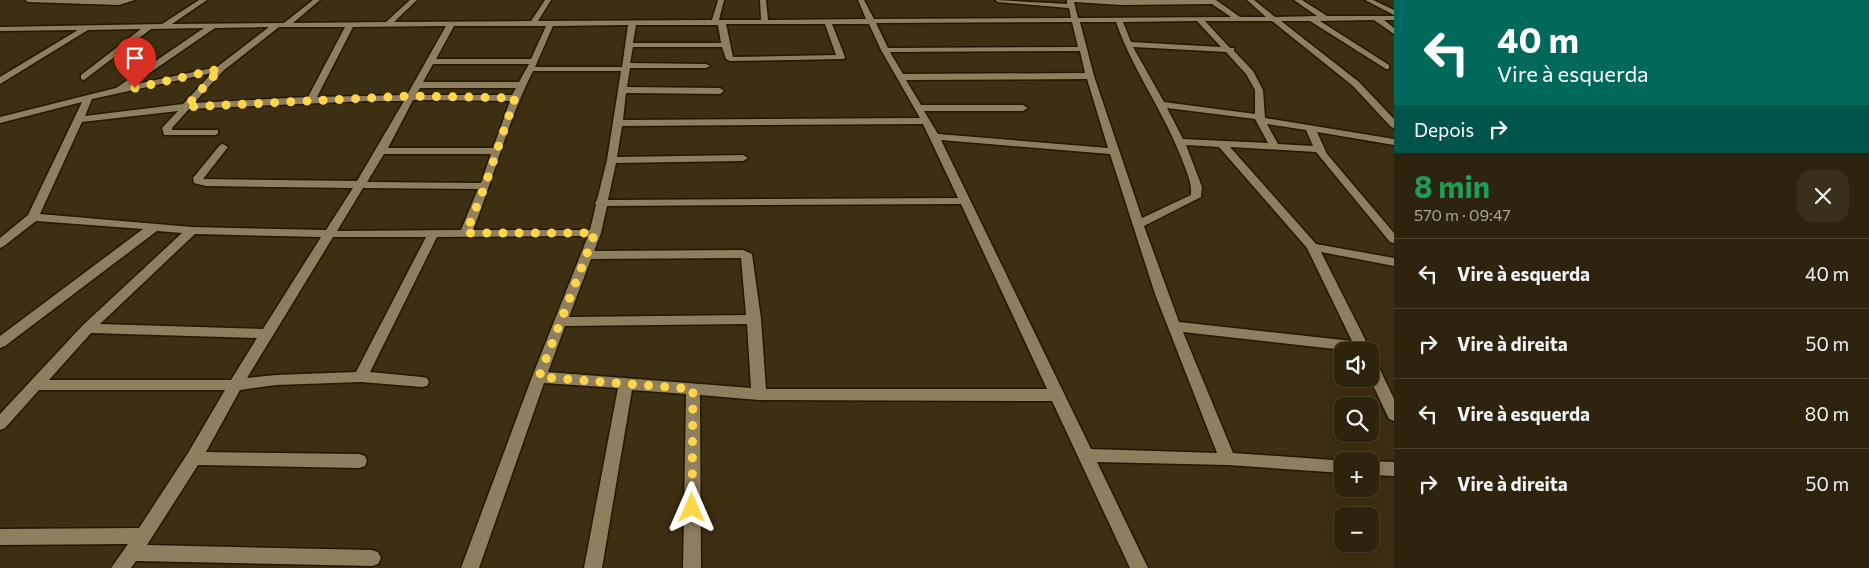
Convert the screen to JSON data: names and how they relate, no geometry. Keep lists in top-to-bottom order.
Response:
{
  "page": {
    "turn": ["40 m", "Vire à esquerda"],
    "then": "Depois",
    "heading": ["8 min", "570 m · 09:47"],
    "list": [
      {
        "name": "Vire à esquerda",
        "value": "40 m"
      },
      {
        "name": "Vire à direita",
        "value": "50 m"
      },
      {
        "name": "Vire à esquerda",
        "value": "80 m"
      },
      {
        "name": "Vire à direita",
        "value": "50 m"
      }
    ],
    "map_buttons": ["+", "−"]
  }
}
